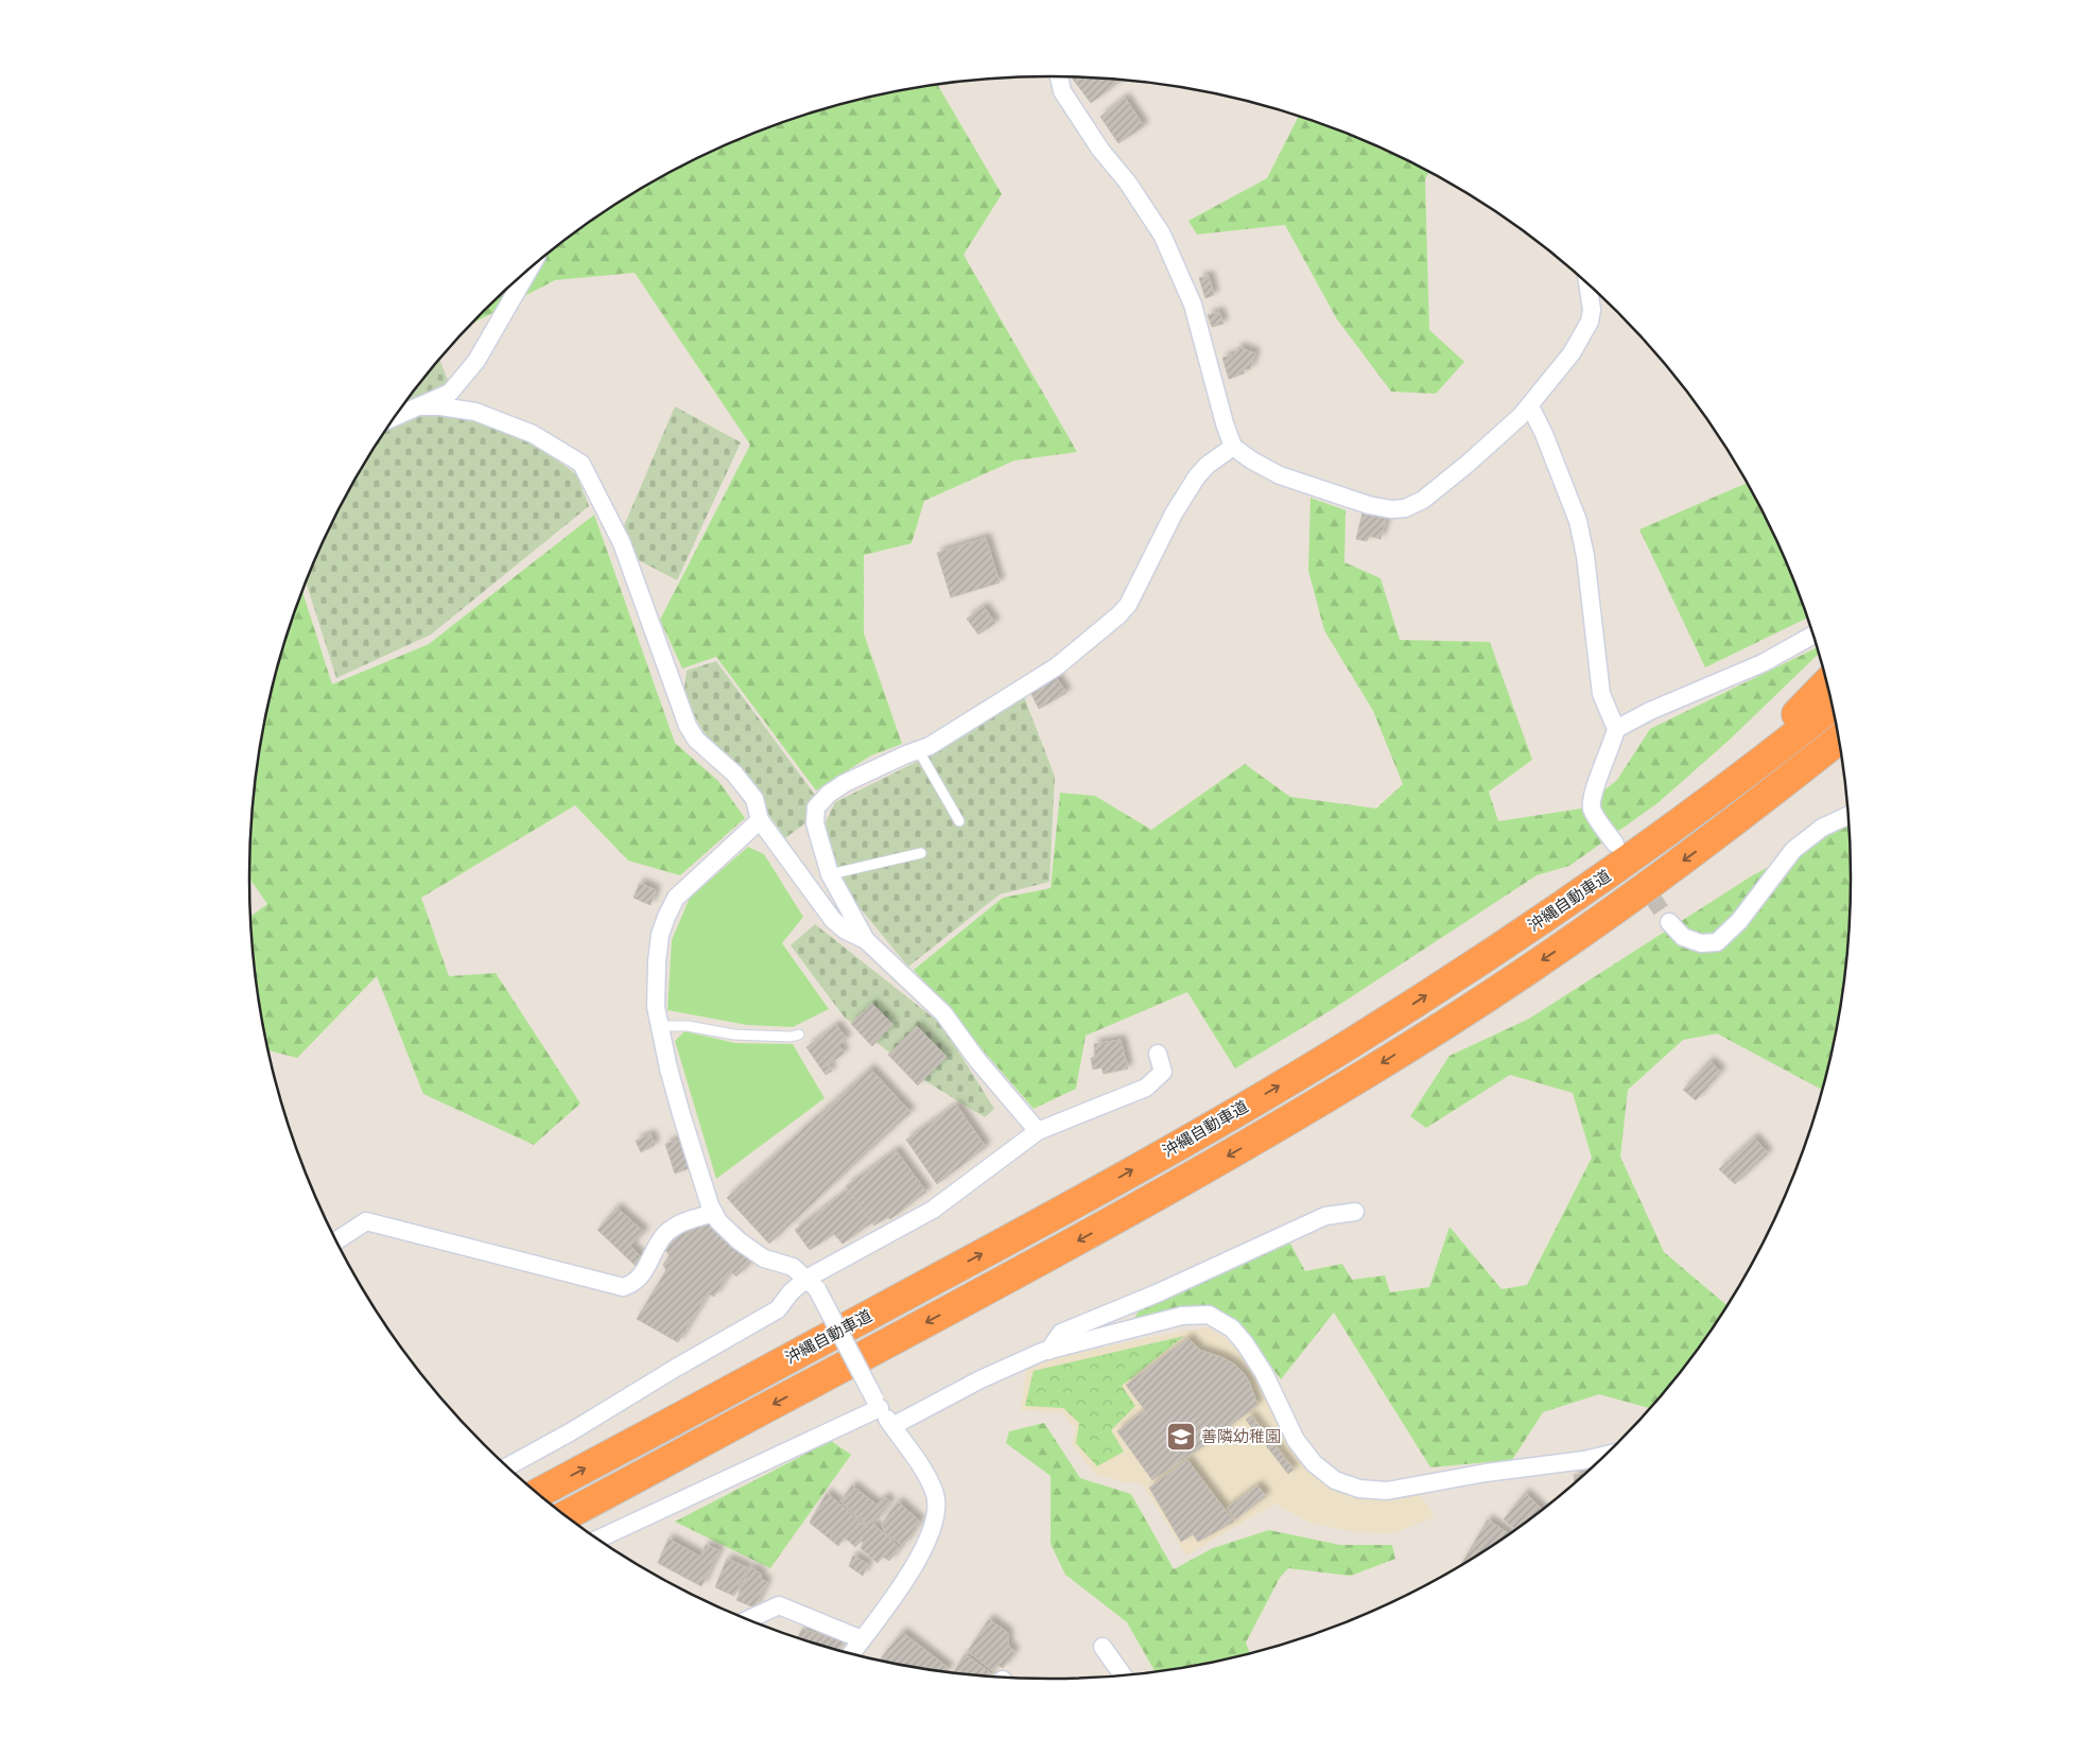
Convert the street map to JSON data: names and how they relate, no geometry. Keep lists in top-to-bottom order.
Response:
{
  "streets": {
    "highway": ["沖縄自動車道"]
  },
  "places": {
    "school or university": ["善隣幼稚園"]
  }
}
